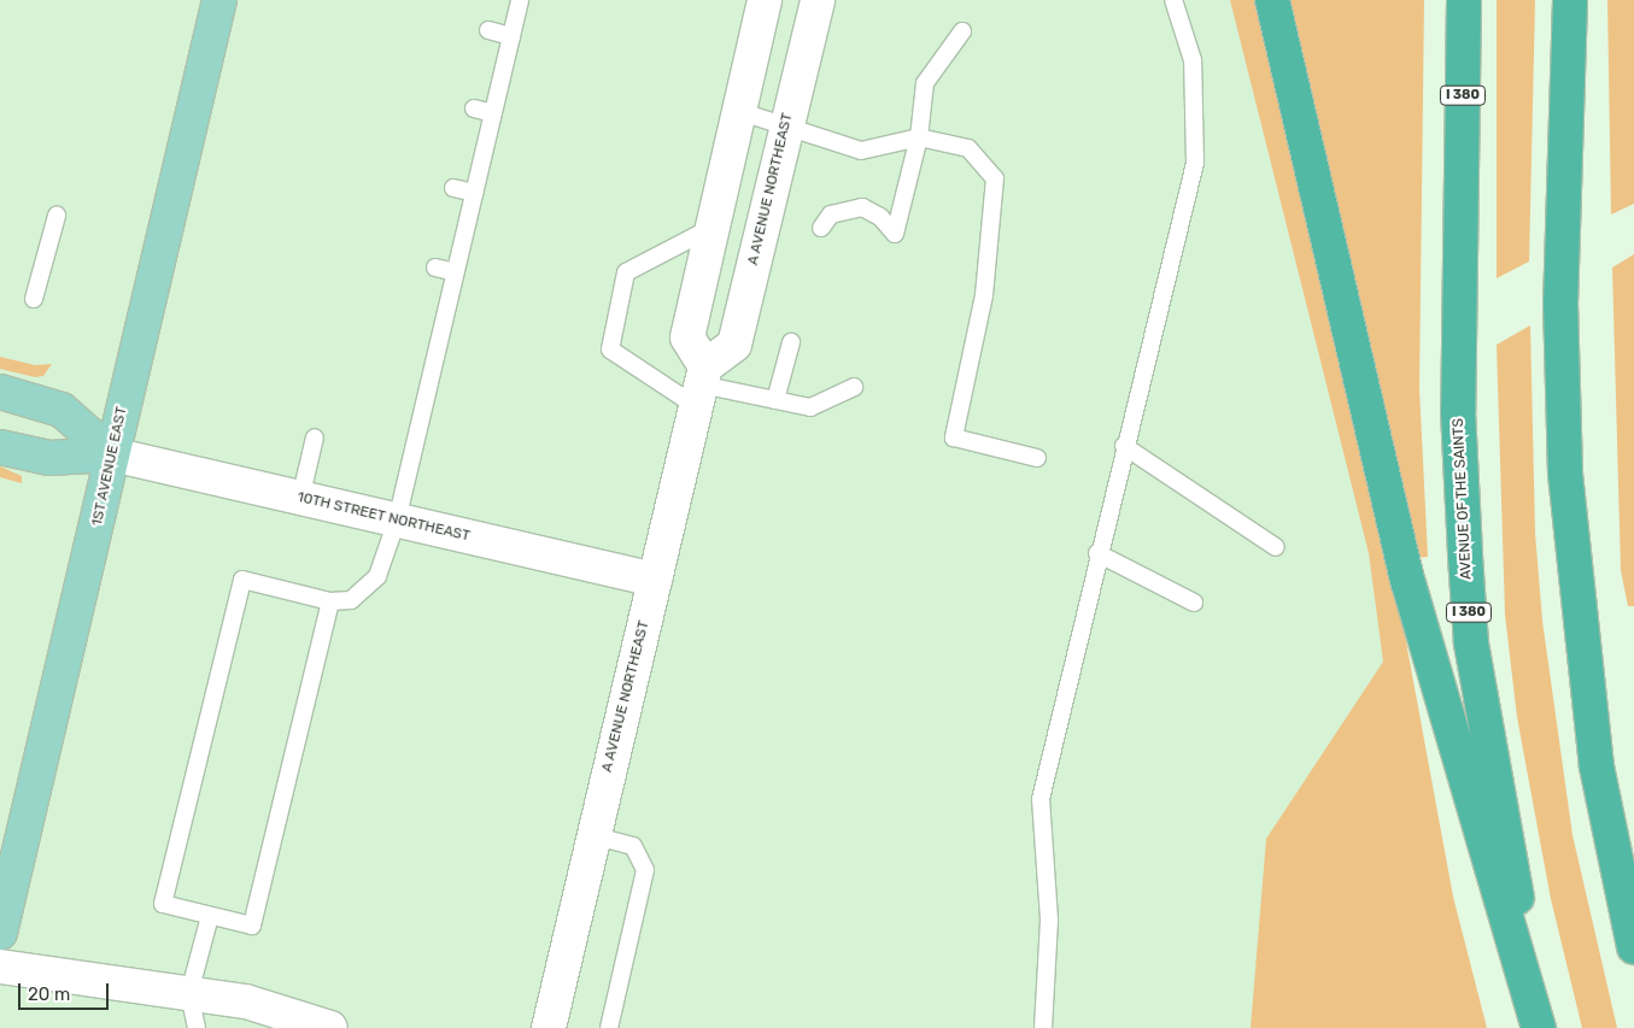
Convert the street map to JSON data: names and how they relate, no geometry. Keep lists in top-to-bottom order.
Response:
{
  "streets": {
    "highway": ["I 380", "AVENUE OF THE SAINTS"],
    "main road": ["1ST AVENUE EAST"],
    "street": ["A AVENUE NORTHEAST", "10TH STREET NORTHEAST"]
  },
  "crossings": [
    ["A AVENUE NORTHEAST", "10TH STREET NORTHEAST"],
    ["1ST AVENUE EAST", "10TH STREET NORTHEAST"]
  ],
  "scale_bar": "20 m"
}
